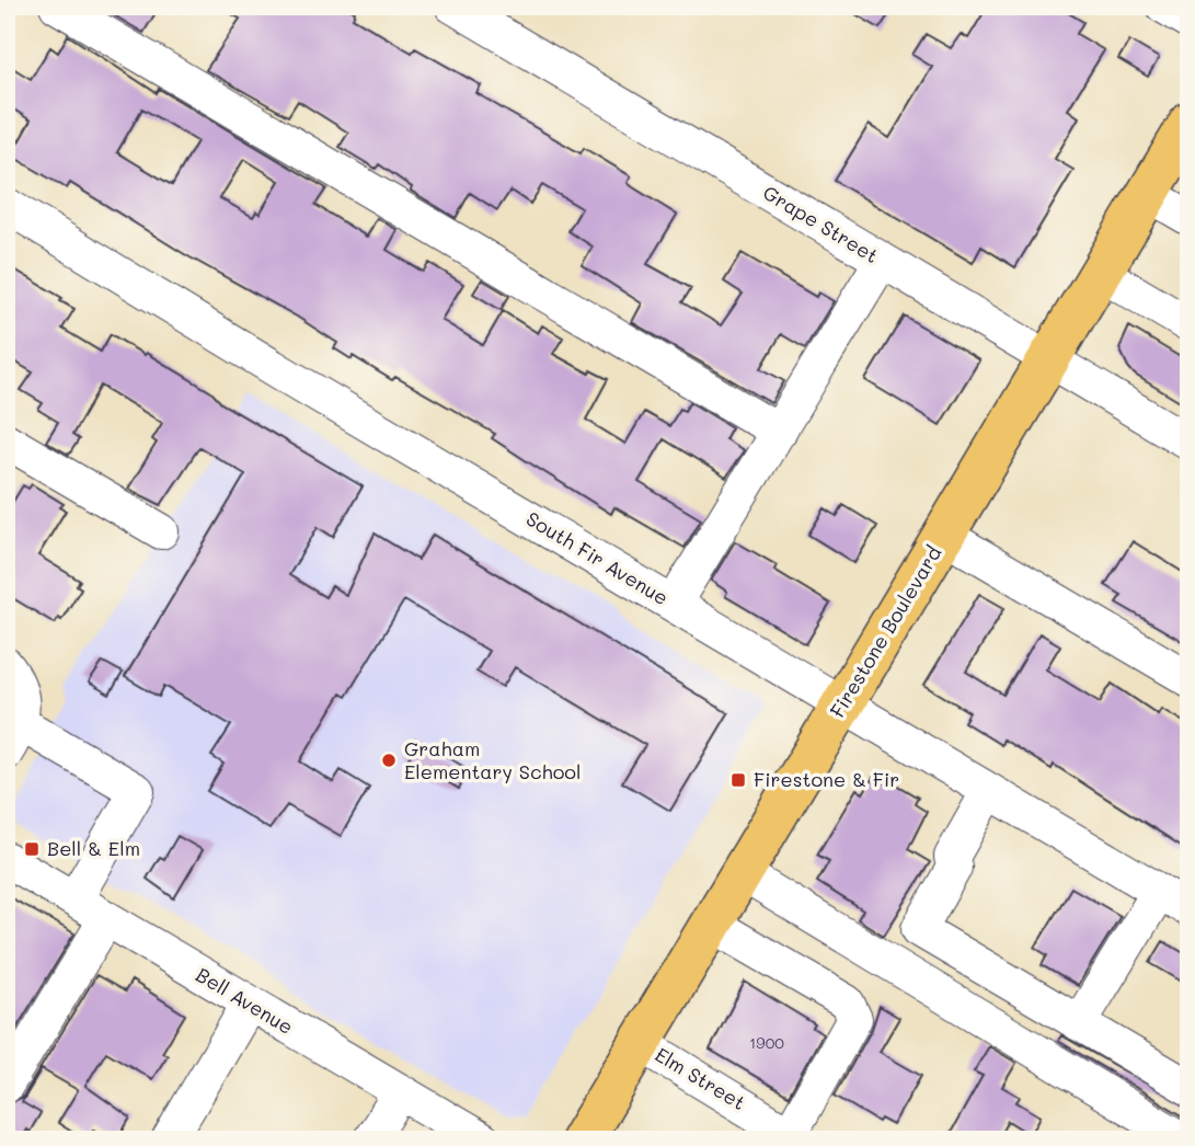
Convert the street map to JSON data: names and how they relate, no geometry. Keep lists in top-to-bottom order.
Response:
{
  "streets": {
    "main road": ["Firestone Boulevard"],
    "street": [
      "Grape Street",
      "South Fir Avenue",
      "Bell Avenue",
      "Elm Street"
    ]
  },
  "crossings": [
    ["Grape Street", "Firestone Boulevard"],
    ["South Fir Avenue", "Firestone Boulevard"],
    ["Firestone Boulevard", "Elm Street"]
  ],
  "places": {
    "other": ["Graham Elementary School"],
    "transit": ["Firestone & Fir", "Bell & Elm"]
  },
  "house_numbers": ["1900"]
}
